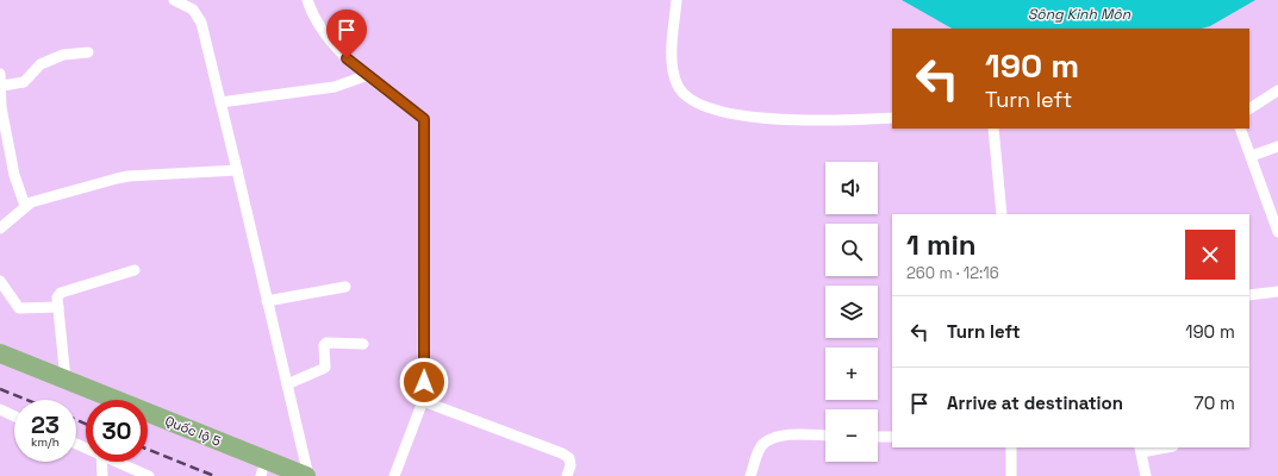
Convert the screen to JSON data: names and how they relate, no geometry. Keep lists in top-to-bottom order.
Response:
{
  "streets": {
    "highway": ["Quốc lộ 5"]
  },
  "water": ["Sông Kinh Môn"],
  "page": {
    "turn": ["190 m", "Turn left"],
    "map_buttons": ["+", "−"],
    "heading": ["1 min", "260 m · 12:16"],
    "list": [
      {
        "name": "Turn left",
        "value": "190 m"
      },
      {
        "name": "Arrive at destination",
        "value": "70 m"
      }
    ],
    "speed": "23 km/h",
    "limit": "30"
  }
}
